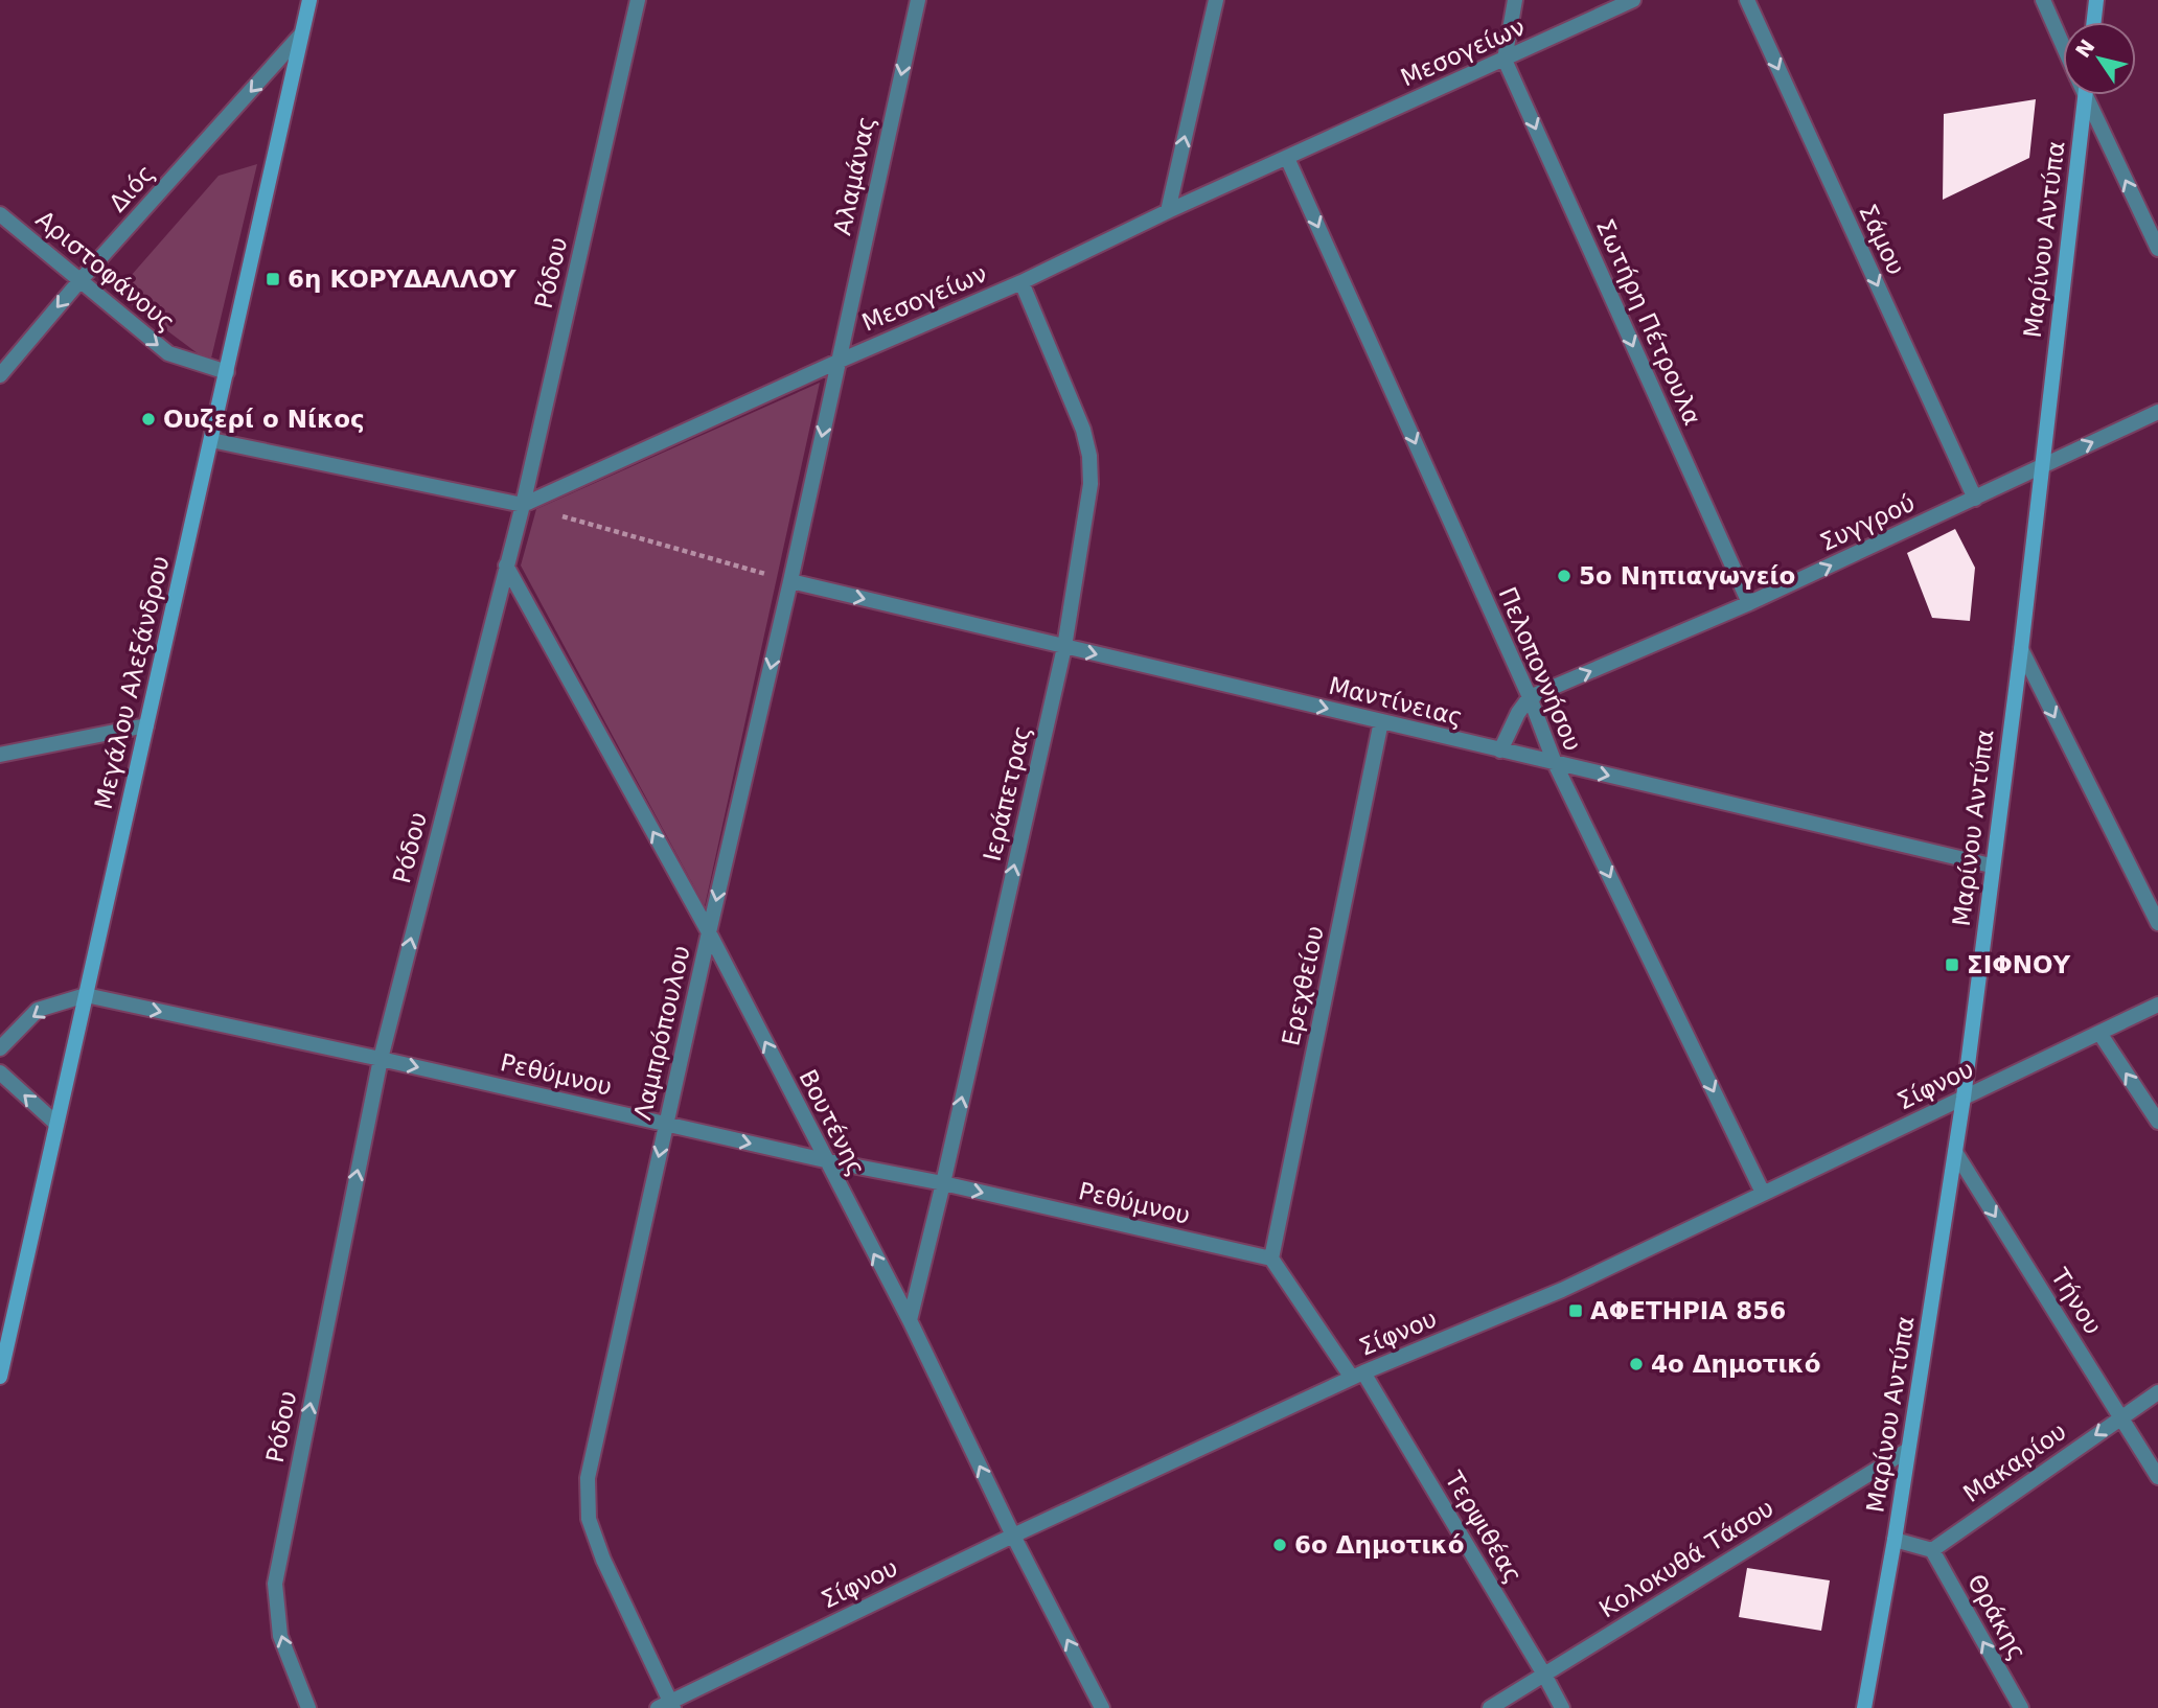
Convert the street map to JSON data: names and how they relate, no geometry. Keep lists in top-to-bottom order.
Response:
{
  "streets": {
    "street": [
      "Μεσογείων",
      "Αλαμάνας",
      "Διός",
      "Σάμου",
      "Μαρίνου Αντύπα",
      "Αριστοφάνους",
      "Ρόδου",
      "Σωτήρη Πέτρουλα",
      "Συγγρού",
      "Πελοποννήσου",
      "Μεγάλου Αλεξάνδρου",
      "Μαντίνειας",
      "Ιεράπετρας",
      "Ερεχθείου",
      "Λαμπρόπουλου",
      "Ρεθύμνου",
      "Σίφνου",
      "Βουτένης",
      "Τήνου",
      "Μακαρίου",
      "Τερψιθέας",
      "Κολοκυθά Τάσου",
      "Θράκης"
    ]
  },
  "crossings": [
    ["Μεσογείων", "Αλαμάνας"],
    ["Μεσογείων", "Ρόδου"],
    ["Μεσογείων", "Σωτήρη Πέτρουλα"],
    ["Μεσογείων", "Πελοποννήσου"],
    ["Μεσογείων", "Ιεράπετρας"],
    ["Μεσογείων", "Λαμπρόπουλου"],
    ["Αλαμάνας", "Λαμπρόπουλου"],
    ["Διός", "Αριστοφάνους"],
    ["Διός", "Μεγάλου Αλεξάνδρου"],
    ["Σάμου", "Συγγρού"],
    ["Μαρίνου Αντύπα", "Συγγρού"],
    ["Μαρίνου Αντύπα", "Μαντίνειας"],
    ["Μαρίνου Αντύπα", "Σίφνου"],
    ["Μαρίνου Αντύπα", "Τήνου"],
    ["Μαρίνου Αντύπα", "Κολοκυθά Τάσου"],
    ["Αριστοφάνους", "Μεγάλου Αλεξάνδρου"],
    ["Ρόδου", "Ρεθύμνου"],
    ["Ρόδου", "Βουτένης"],
    ["Σωτήρη Πέτρουλα", "Συγγρού"],
    ["Συγγρού", "Πελοποννήσου"],
    ["Πελοποννήσου", "Μαντίνειας"],
    ["Πελοποννήσου", "Σίφνου"],
    ["Μεγάλου Αλεξάνδρου", "Ρεθύμνου"],
    ["Μαντίνειας", "Ιεράπετρας"],
    ["Μαντίνειας", "Ερεχθείου"],
    ["Μαντίνειας", "Λαμπρόπουλου"],
    ["Ιεράπετρας", "Ρεθύμνου"],
    ["Ιεράπετρας", "Βουτένης"],
    ["Ερεχθείου", "Ρεθύμνου"],
    ["Ερεχθείου", "Τερψιθέας"],
    ["Λαμπρόπουλου", "Ρεθύμνου"],
    ["Λαμπρόπουλου", "Σίφνου"],
    ["Λαμπρόπουλου", "Βουτένης"],
    ["Ρεθύμνου", "Βουτένης"],
    ["Ρεθύμνου", "Τερψιθέας"],
    ["Σίφνου", "Βουτένης"],
    ["Σίφνου", "Τερψιθέας"],
    ["Τήνου", "Μακαρίου"],
    ["Μακαρίου", "Θράκης"],
    ["Τερψιθέας", "Κολοκυθά Τάσου"]
  ],
  "one_way": [
    "Αλαμάνας",
    "Διός",
    "Σάμου",
    "Αριστοφάνους",
    "Ρόδου",
    "Σωτήρη Πέτρουλα",
    "Συγγρού",
    "Πελοποννήσου",
    "Μαντίνειας",
    "Ιεράπετρας",
    "Λαμπρόπουλου",
    "Ρεθύμνου",
    "Βουτένης",
    "Τήνου",
    "Μακαρίου",
    "Θράκης"
  ],
  "places": {
    "transit": ["6η ΚΟΡΥΔΑΛΛΟΥ", "ΣΙΦΝΟΥ", "ΑΦΕΤΗΡΙΑ 856"],
    "other": [
      "Ουζερί ο Νίκος",
      "5ο Νηπιαγωγείο",
      "4ο Δημοτικό",
      "6ο Δημοτικό"
    ]
  },
  "north": "top left"
}
